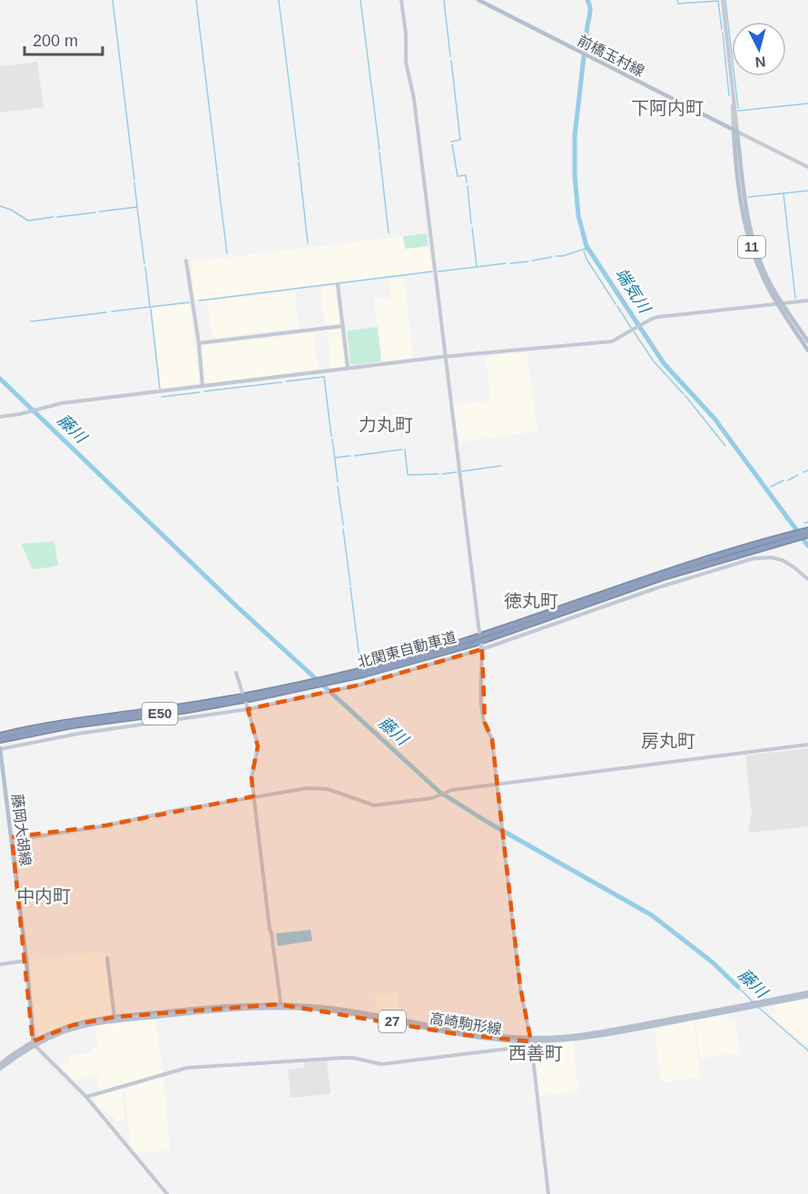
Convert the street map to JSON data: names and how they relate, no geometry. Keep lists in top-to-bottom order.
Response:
{
  "streets": {
    "highway": ["北関東自動車道", "E50"],
    "main road": [
      "前橋玉村線",
      "11",
      "藤岡大胡線",
      "27",
      "高崎駒形線"
    ]
  },
  "crossings": [
    ["前橋玉村線", "11"],
    ["藤岡大胡線", "高崎駒形線"]
  ],
  "districts": [
    "下阿内町",
    "力丸町",
    "徳丸町",
    "房丸町",
    "中内町",
    "西善町"
  ],
  "water": ["端気川", "藤川"],
  "scale_bar": "200 m",
  "north": "bottom"
}
